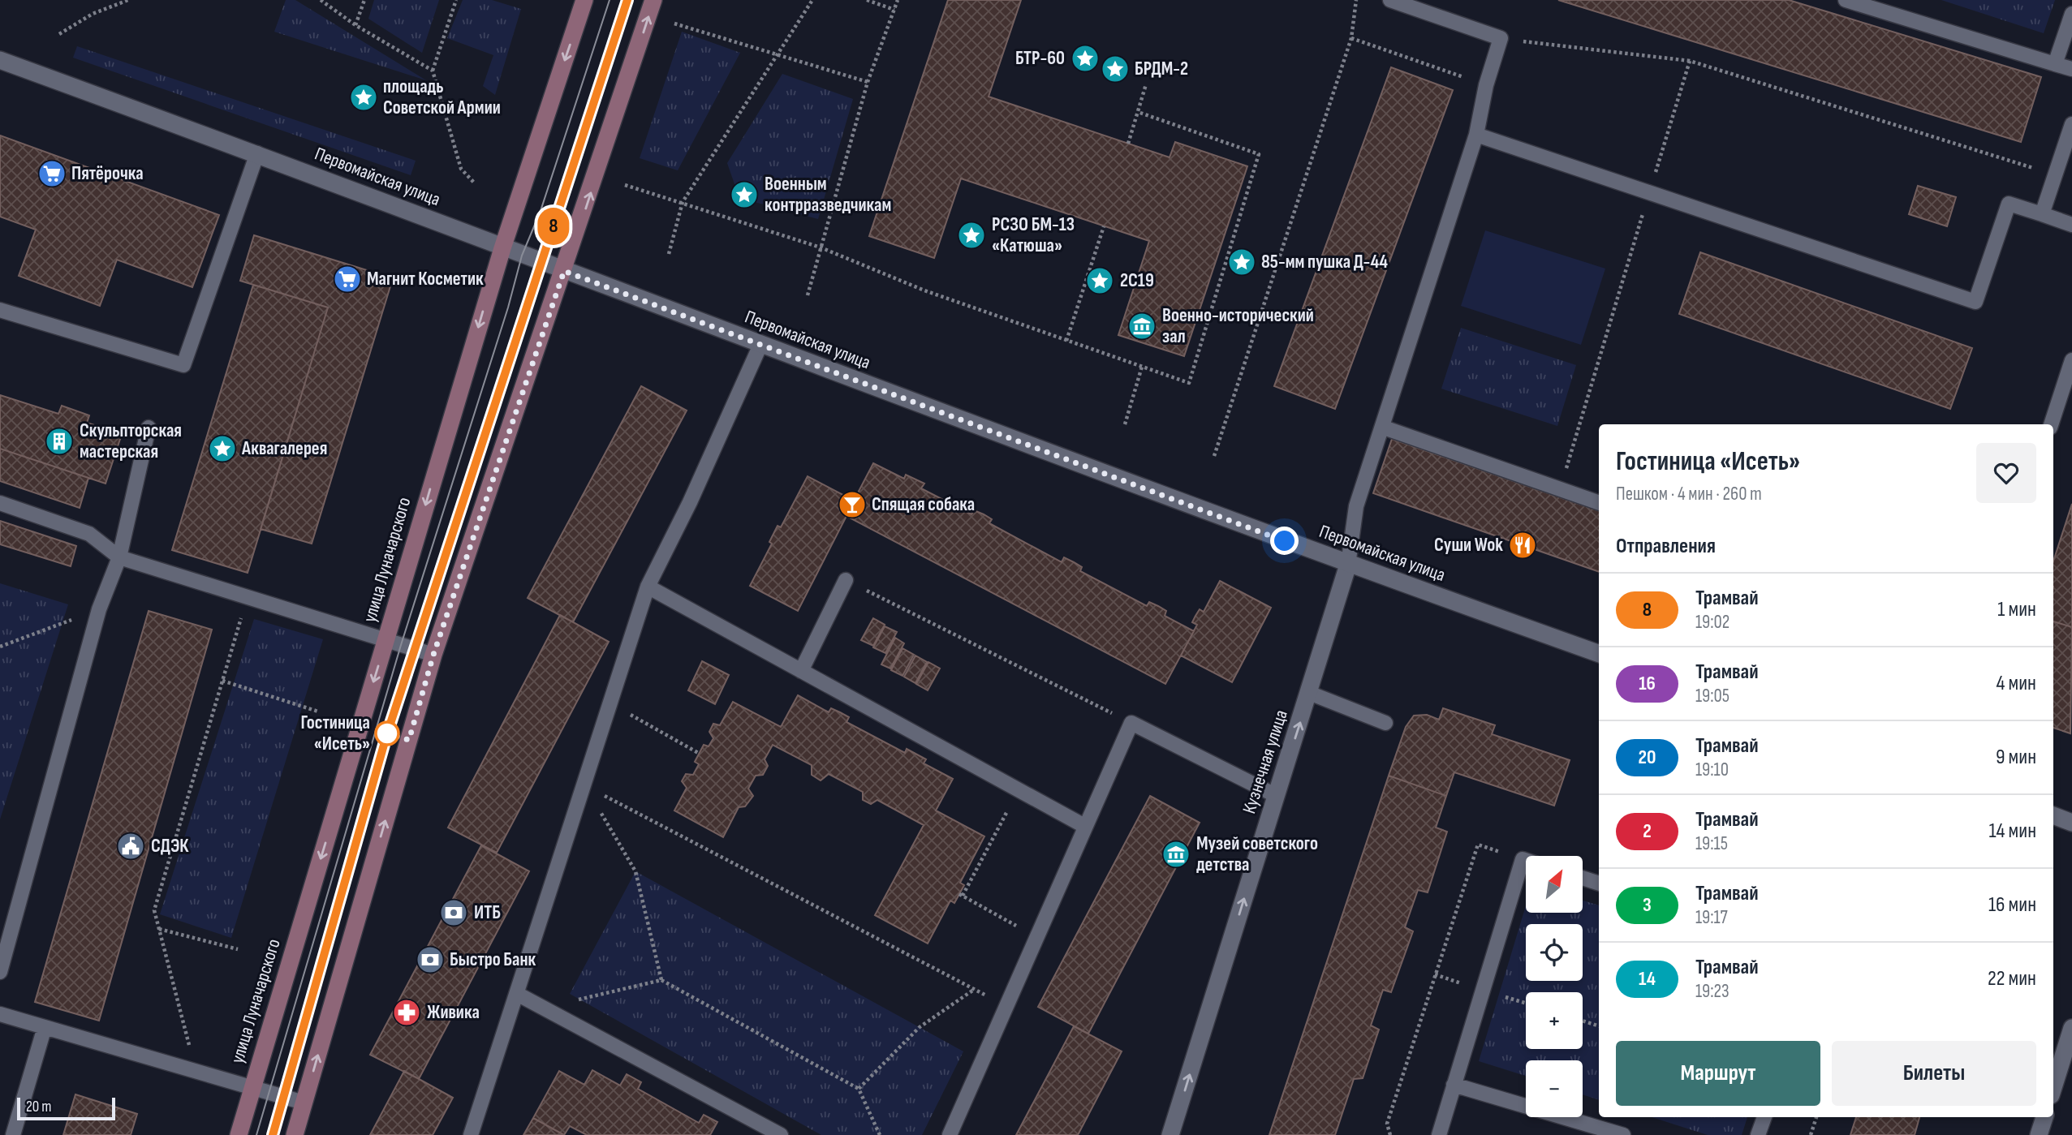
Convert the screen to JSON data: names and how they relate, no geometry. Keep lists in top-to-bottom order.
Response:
{
  "streets": {
    "main road": ["улица Луначарского"],
    "street": ["Первомайская улица", "Кузнечная улица"]
  },
  "crossings": [
    ["Первомайская улица", "улица Луначарского"],
    ["Первомайская улица", "Кузнечная улица"]
  ],
  "one_way": ["Кузнечная улица"],
  "places": {
    "place": [
      "БТР-60",
      "БРДМ-2",
      "площадь Советской Армии",
      "Военным контрразведчикам",
      "РСЗО БМ-13 «Катюша»",
      "85-мм пушка Д-44",
      "2С19",
      "Аквагалерея"
    ],
    "supermarket": ["Пятёрочка", "Магнит Косметик"],
    "museum": ["Военно-исторический зал", "Музей советского детства"],
    "building": ["Скульпторская мастерская"],
    "bar": ["Спящая собака"],
    "restaurant": ["Суши Wok"],
    "other": ["Гостиница «Исеть»"],
    "public building": ["СДЭК"],
    "bank": ["ИТБ", "Быстро Банк"],
    "pharmacy": ["Живика"]
  },
  "lines": ["tram line 8"],
  "scale_bar": "20 m",
  "north": "top right",
  "page": {
    "on_map": "8",
    "heading": [
      ["Гостиница «Исеть»", "Пешком · 4 мин · 260 m"],
      "Отправления"
    ],
    "list": [
      {
        "mark": "8",
        "name": "Трамвай",
        "note": "19:02",
        "value": "1 мин"
      },
      {
        "mark": "16",
        "name": "Трамвай",
        "note": "19:05",
        "value": "4 мин"
      },
      {
        "mark": "20",
        "name": "Трамвай",
        "note": "19:10",
        "value": "9 мин"
      },
      {
        "mark": "2",
        "name": "Трамвай",
        "note": "19:15",
        "value": "14 мин"
      },
      {
        "mark": "3",
        "name": "Трамвай",
        "note": "19:17",
        "value": "16 мин"
      },
      {
        "mark": "14",
        "name": "Трамвай",
        "note": "19:23",
        "value": "22 мин"
      }
    ],
    "map_buttons": ["+", "−"],
    "buttons": ["Маршрут", "Билеты"],
    "scale": "20 m"
  }
}
